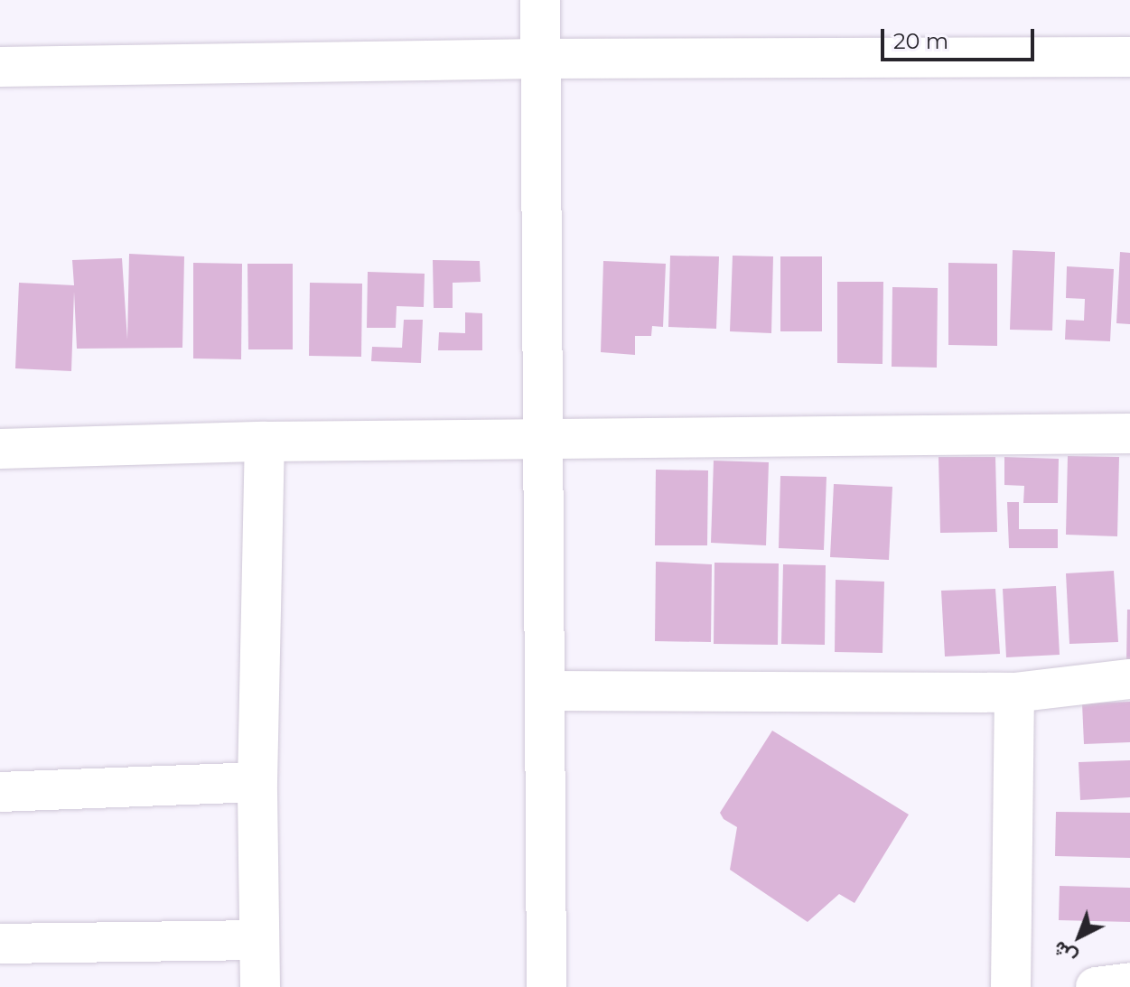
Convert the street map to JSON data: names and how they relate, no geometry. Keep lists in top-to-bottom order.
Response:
{
  "scale_bar": "20 m",
  "north": "bottom left"
}
